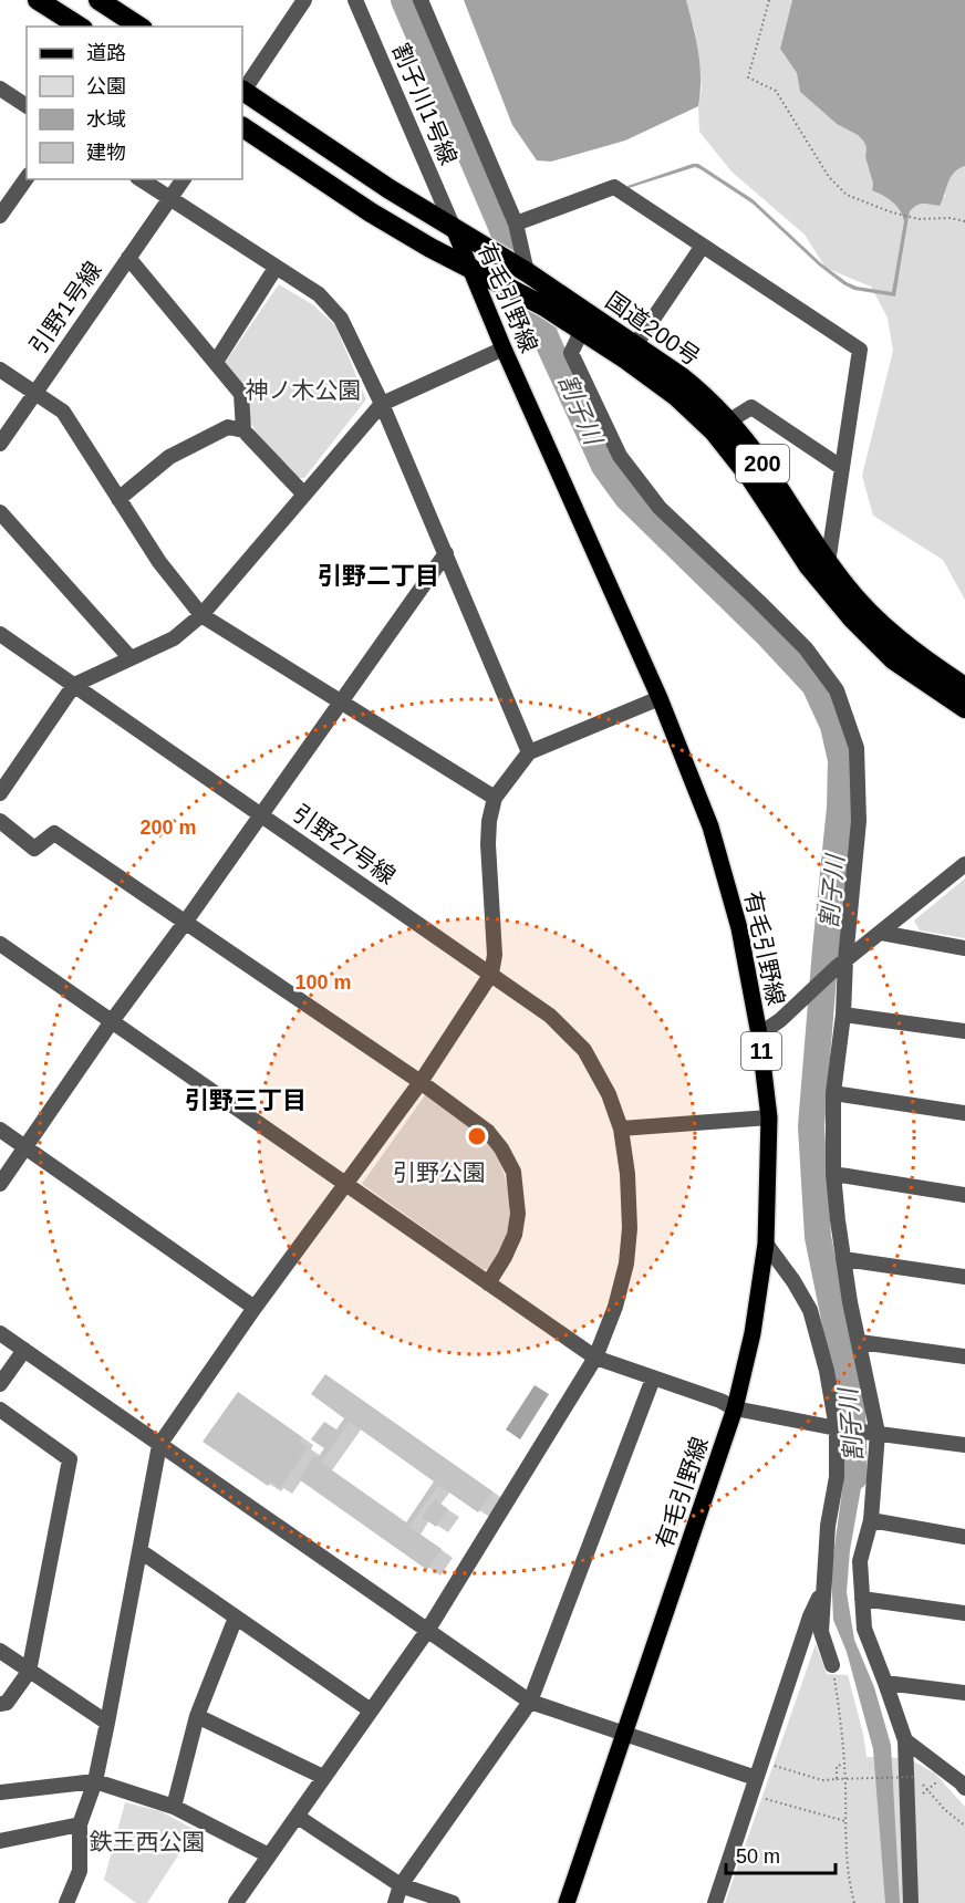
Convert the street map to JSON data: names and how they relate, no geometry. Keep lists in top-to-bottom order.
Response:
{
  "streets": {
    "highway": ["国道200号", "200"],
    "main road": ["有毛引野線", "11"],
    "street": ["割子川1号線", "引野1号線", "引野27号線"]
  },
  "crossings": [
    ["割子川1号線", "有毛引野線"],
    ["割子川1号線", "国道200号"],
    ["有毛引野線", "国道200号"]
  ],
  "districts": ["引野二丁目", "引野三丁目"],
  "water": ["割子川"],
  "parks": ["神ノ木公園", "引野公園", "鉄王西公園"],
  "legend": [
    "道路",
    "公園",
    "水域",
    "建物"
  ],
  "scale_bar": "50 m",
  "rings": ["200 m", "100 m"]
}
